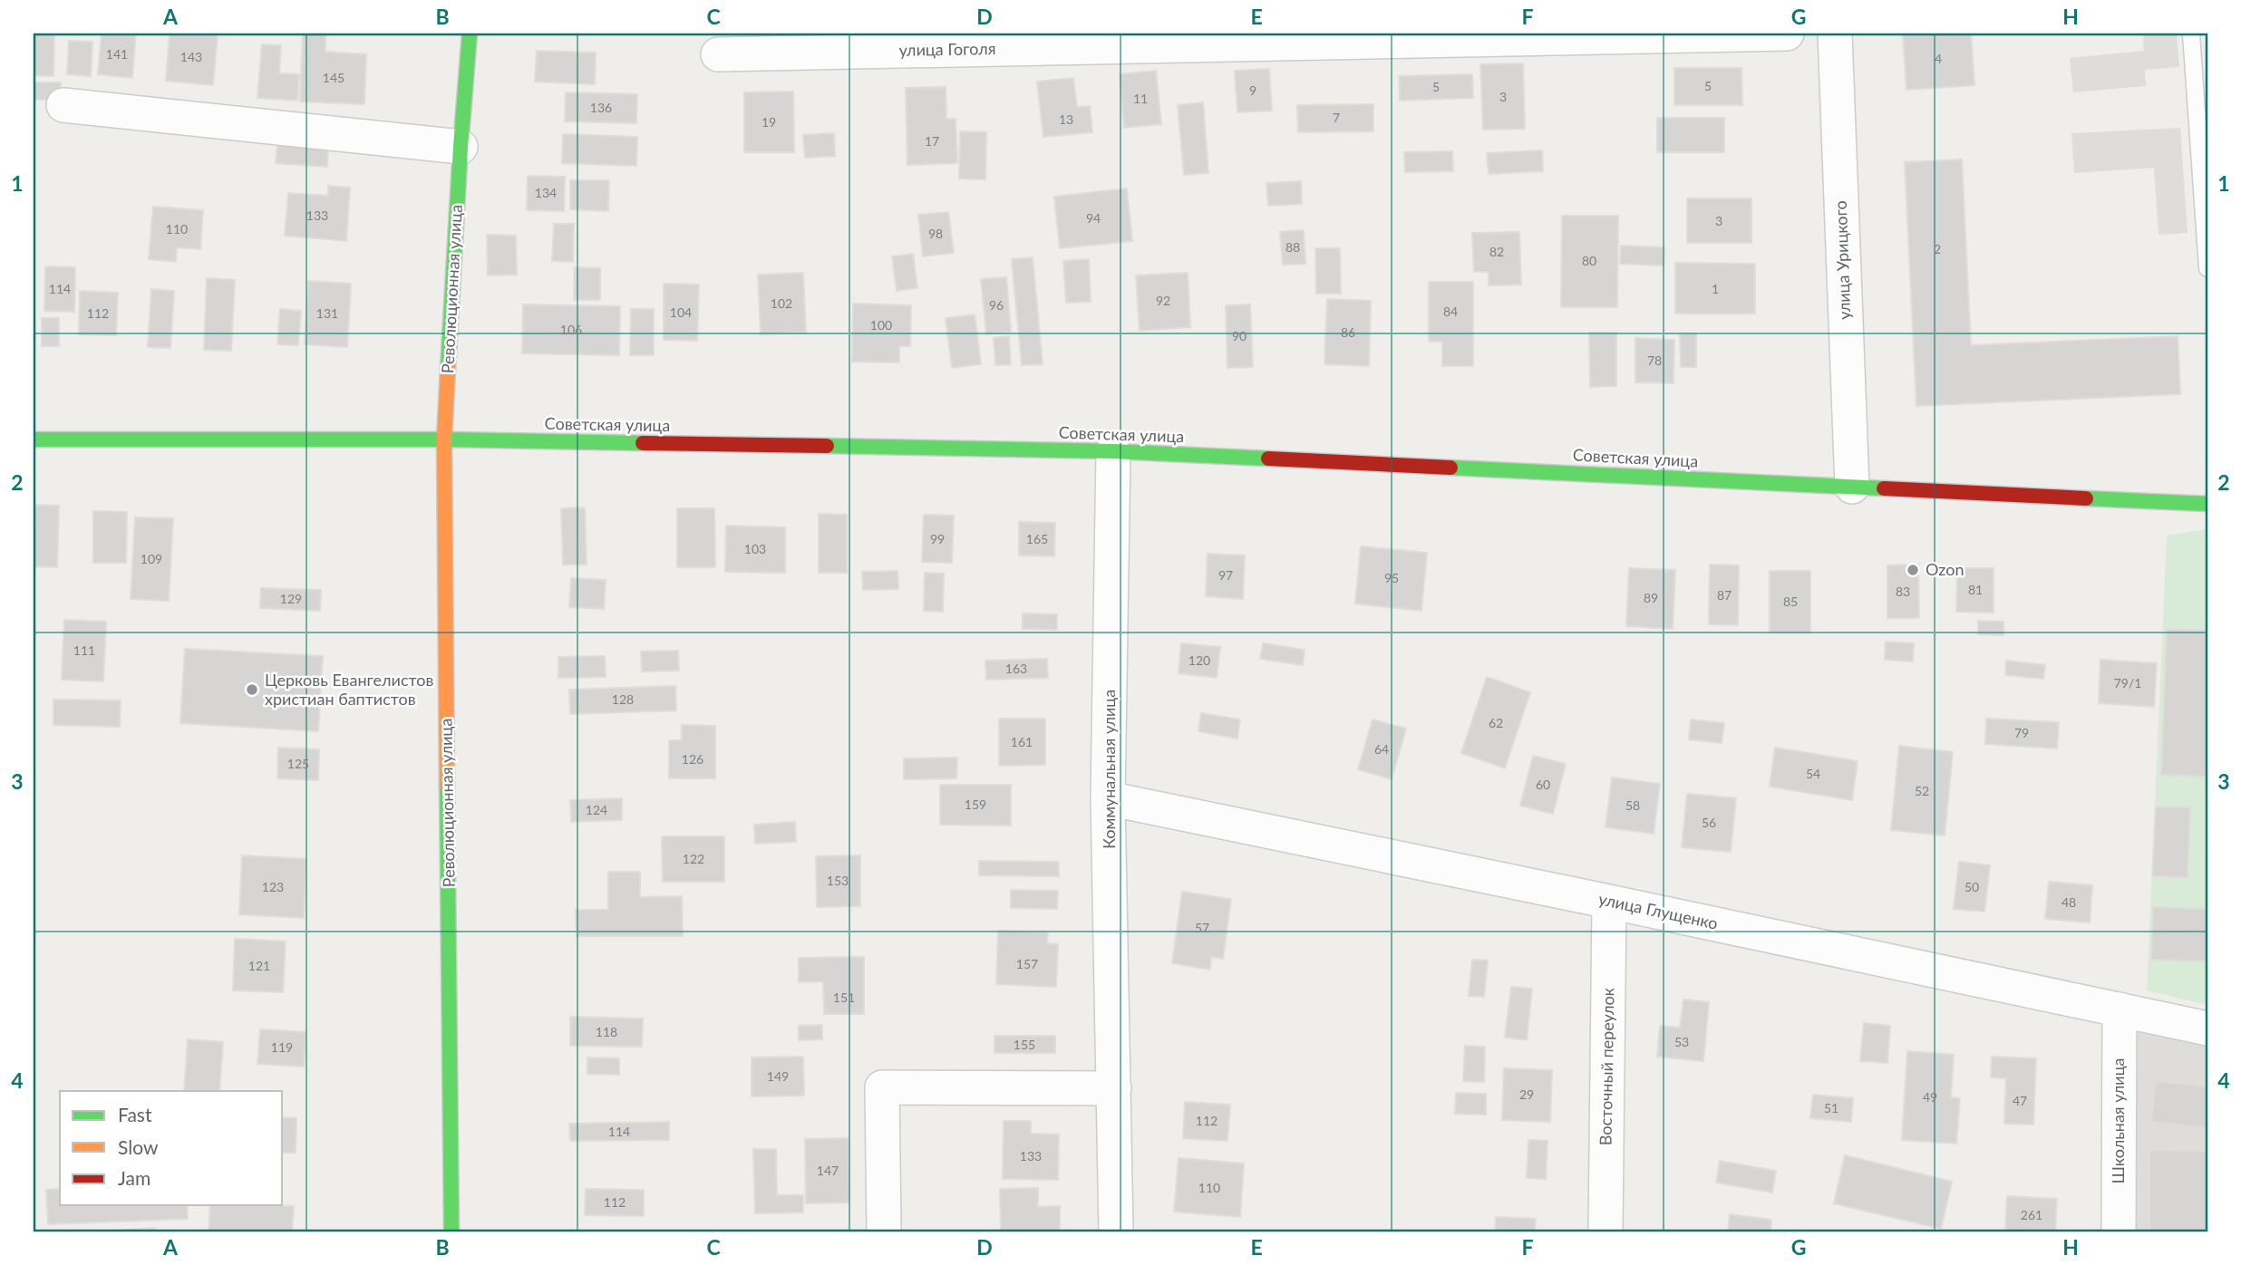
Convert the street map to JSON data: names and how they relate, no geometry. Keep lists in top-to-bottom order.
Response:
{
  "streets": {
    "street": [
      "улица Гоголя",
      "улица Урицкого",
      "Революционная улица",
      "Советская улица",
      "Коммунальная улица",
      "улица Глущенко",
      "Восточный переулок",
      "Школьная улица"
    ]
  },
  "crossings": [
    ["улица Урицкого", "Советская улица"],
    ["Революционная улица", "Советская улица"],
    ["Советская улица", "Коммунальная улица"],
    ["Коммунальная улица", "улица Глущенко"],
    ["улица Глущенко", "Восточный переулок"],
    ["улица Глущенко", "Школьная улица"]
  ],
  "places": ["Ozon", "Церковь Евангелистов христиан баптистов"],
  "house_numbers": [
    "141",
    "143",
    "4",
    "145",
    "5",
    "5",
    "9",
    "3",
    "11",
    "136",
    "7",
    "13",
    "19",
    "17",
    "134",
    "133",
    "94",
    "3",
    "110",
    "98",
    "88",
    "2",
    "82",
    "80",
    "114",
    "1",
    "92",
    "102",
    "96",
    "84",
    "104",
    "112",
    "131",
    "100",
    "106",
    "86",
    "90",
    "78",
    "99",
    "165",
    "103",
    "109",
    "97",
    "95",
    "81",
    "83",
    "87",
    "89",
    "129",
    "85",
    "111",
    "120",
    "163",
    "79/1",
    "128",
    "62",
    "79",
    "161",
    "64",
    "126",
    "125",
    "54",
    "60",
    "52",
    "159",
    "58",
    "124",
    "56",
    "122",
    "153",
    "123",
    "50",
    "48",
    "57",
    "157",
    "121",
    "151",
    "118",
    "53",
    "155",
    "119",
    "149",
    "29",
    "49",
    "47",
    "51",
    "112",
    "114",
    "133",
    "147",
    "110",
    "112",
    "261"
  ],
  "legend": ["Fast", "Slow", "Jam"],
  "grid": {
    "columns": [
      "A",
      "B",
      "C",
      "D",
      "E",
      "F",
      "G",
      "H"
    ],
    "rows": [
      "1",
      "2",
      "3",
      "4"
    ]
  }
}
